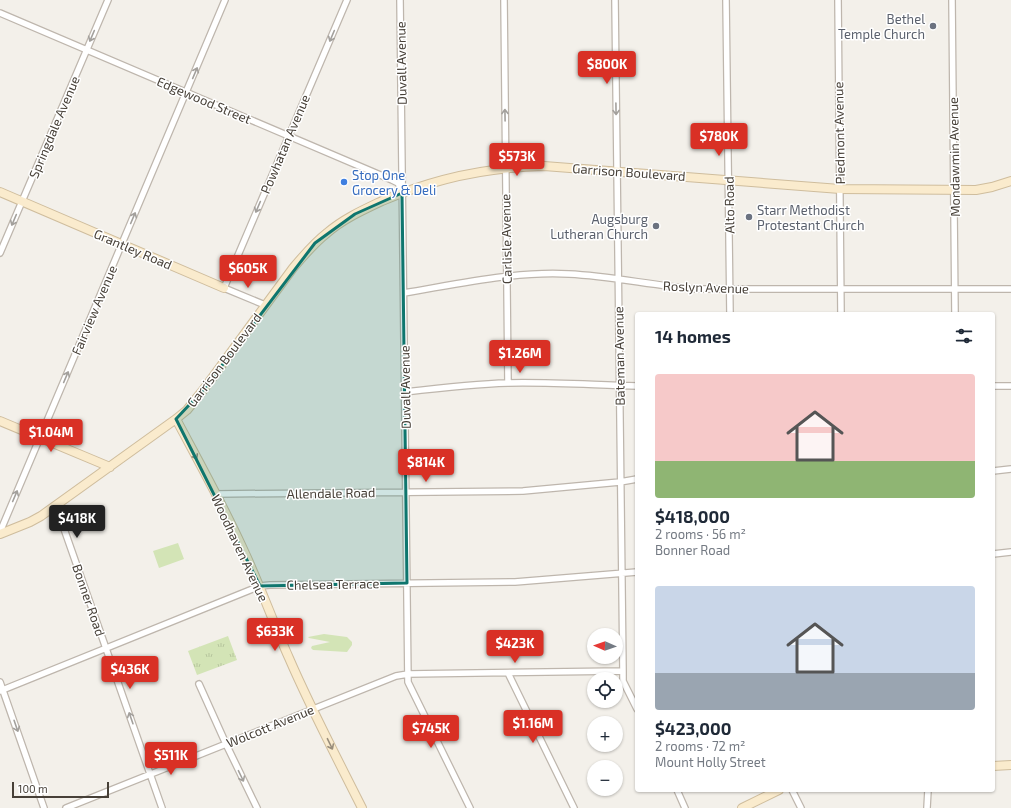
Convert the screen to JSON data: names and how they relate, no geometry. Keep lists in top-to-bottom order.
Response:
{
  "streets": {
    "main road": ["Garrison Boulevard", "Grantley Road", "Woodhaven Avenue"],
    "street": [
      "Duvall Avenue",
      "Edgewood Street",
      "Springdale Avenue",
      "Piedmont Avenue",
      "Powhatan Avenue",
      "Mondawmin Avenue",
      "Alto Road",
      "Carlisle Avenue",
      "Roslyn Avenue",
      "Fairview Avenue",
      "Bateman Avenue",
      "Allendale Road",
      "Chelsea Terrace",
      "Bonner Road",
      "Wolcott Avenue"
    ]
  },
  "crossings": [
    ["Duvall Avenue", "Edgewood Street"],
    ["Duvall Avenue", "Garrison Boulevard"],
    ["Duvall Avenue", "Roslyn Avenue"],
    ["Duvall Avenue", "Allendale Road"],
    ["Duvall Avenue", "Chelsea Terrace"],
    ["Duvall Avenue", "Wolcott Avenue"],
    ["Edgewood Street", "Springdale Avenue"],
    ["Edgewood Street", "Powhatan Avenue"],
    ["Edgewood Street", "Garrison Boulevard"],
    ["Edgewood Street", "Fairview Avenue"],
    ["Springdale Avenue", "Grantley Road"],
    ["Piedmont Avenue", "Garrison Boulevard"],
    ["Piedmont Avenue", "Roslyn Avenue"],
    ["Powhatan Avenue", "Grantley Road"],
    ["Mondawmin Avenue", "Garrison Boulevard"],
    ["Mondawmin Avenue", "Roslyn Avenue"],
    ["Garrison Boulevard", "Alto Road"],
    ["Garrison Boulevard", "Carlisle Avenue"],
    ["Garrison Boulevard", "Grantley Road"],
    ["Garrison Boulevard", "Fairview Avenue"],
    ["Garrison Boulevard", "Bateman Avenue"],
    ["Garrison Boulevard", "Woodhaven Avenue"],
    ["Garrison Boulevard", "Bonner Road"],
    ["Alto Road", "Roslyn Avenue"],
    ["Carlisle Avenue", "Roslyn Avenue"],
    ["Grantley Road", "Fairview Avenue"],
    ["Roslyn Avenue", "Bateman Avenue"],
    ["Bateman Avenue", "Allendale Road"],
    ["Bateman Avenue", "Chelsea Terrace"],
    ["Bateman Avenue", "Wolcott Avenue"],
    ["Allendale Road", "Woodhaven Avenue"],
    ["Woodhaven Avenue", "Chelsea Terrace"],
    ["Woodhaven Avenue", "Wolcott Avenue"],
    ["Chelsea Terrace", "Bonner Road"],
    ["Bonner Road", "Wolcott Avenue"]
  ],
  "one_way": [
    "Springdale Avenue",
    "Powhatan Avenue",
    "Carlisle Avenue",
    "Fairview Avenue",
    "Woodhaven Avenue",
    "Bonner Road"
  ],
  "places": [
    "Bethel Temple Church",
    "Stop One Grocery & Deli",
    "Starr Methodist Protestant Church",
    "Augsburg Lutheran Church"
  ],
  "scale_bar": "100 m",
  "north": "left",
  "page": {
    "price": [
      "$800K",
      "$780K",
      "$573K",
      "$605K",
      "$1.26M",
      "$1.04M",
      "$814K",
      "$418K",
      "$633K",
      "$423K",
      "$436K",
      "$1.16M",
      "$745K",
      "$511K"
    ],
    "heading": "14 homes",
    "list": [
      {
        "name": "$418,000",
        "note": "2 rooms · 56 m² · Bonner Road"
      },
      {
        "name": "$423,000",
        "note": "2 rooms · 72 m² · Mount Holly Street"
      }
    ],
    "map_buttons": ["+", "−"],
    "scale": "100 m"
  }
}
